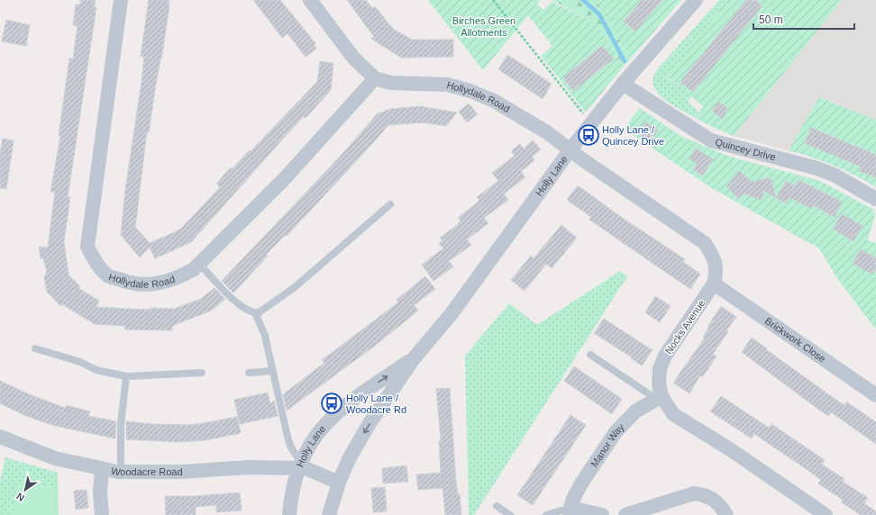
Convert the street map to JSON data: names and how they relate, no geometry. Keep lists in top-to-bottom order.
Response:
{
  "streets": {
    "street": [
      "Hollydale Road",
      "Quincey Drive",
      "Holly Lane",
      "Nocks Avenue",
      "Brickwork Close",
      "Manor Way",
      "Woodacre Road"
    ]
  },
  "crossings": [
    ["Hollydale Road", "Holly Lane"],
    ["Hollydale Road", "Nocks Avenue"],
    ["Quincey Drive", "Holly Lane"],
    ["Holly Lane", "Nocks Avenue"],
    ["Holly Lane", "Woodacre Road"],
    ["Nocks Avenue", "Brickwork Close"],
    ["Nocks Avenue", "Manor Way"]
  ],
  "parks": ["Birches Green Allotments"],
  "places": {
    "bus stop": ["Holly Lane / Quincey Drive", "Holly Lane / Woodacre Rd"]
  },
  "scale_bar": "50 m",
  "north": "bottom left"
}
